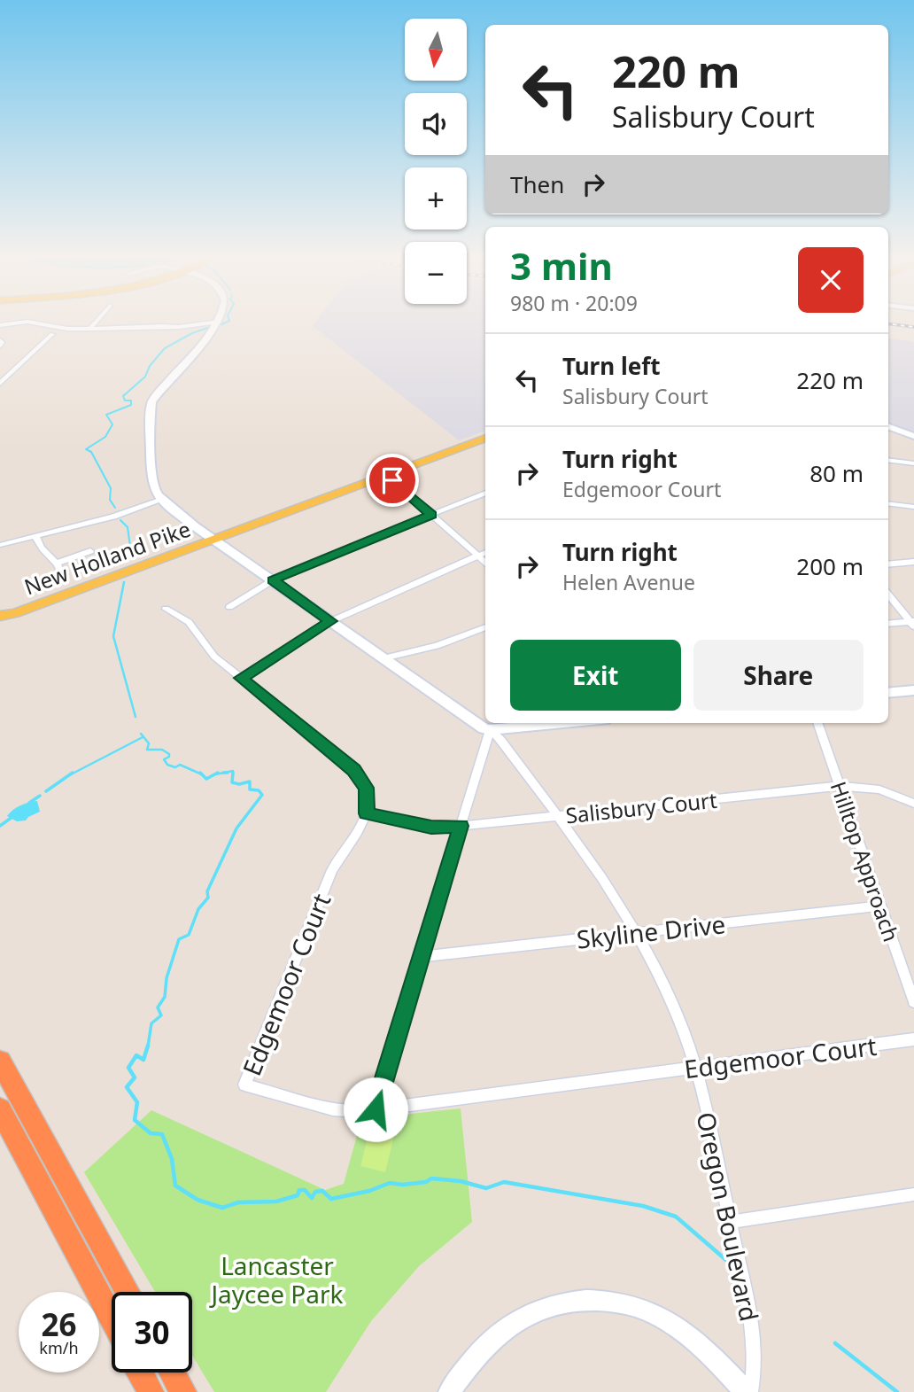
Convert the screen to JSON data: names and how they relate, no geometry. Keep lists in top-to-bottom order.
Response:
{
  "streets": {
    "main road": ["New Holland Pike"],
    "street": [
      "Salisbury Court",
      "Hilltop Approach",
      "Skyline Drive",
      "Edgemoor Court",
      "Oregon Boulevard"
    ]
  },
  "crossings": [
    ["Salisbury Court", "Hilltop Approach"],
    ["Salisbury Court", "Edgemoor Court"],
    ["Salisbury Court", "Oregon Boulevard"],
    ["Hilltop Approach", "Skyline Drive"],
    ["Skyline Drive", "Oregon Boulevard"],
    ["Edgemoor Court", "Oregon Boulevard"]
  ],
  "parks": ["Lancaster Jaycee Park"],
  "north": "bottom",
  "page": {
    "map_buttons": ["+", "−"],
    "turn": ["220 m", "Salisbury Court"],
    "then": "Then",
    "heading": ["3 min", "980 m · 20:09"],
    "list": [
      {
        "name": "Turn left",
        "note": "Salisbury Court",
        "value": "220 m"
      },
      {
        "name": "Turn right",
        "note": "Edgemoor Court",
        "value": "80 m"
      },
      {
        "name": "Turn right",
        "note": "Helen Avenue",
        "value": "200 m"
      }
    ],
    "buttons": ["Exit", "Share"],
    "speed": "26 km/h",
    "limit": "30"
  }
}
